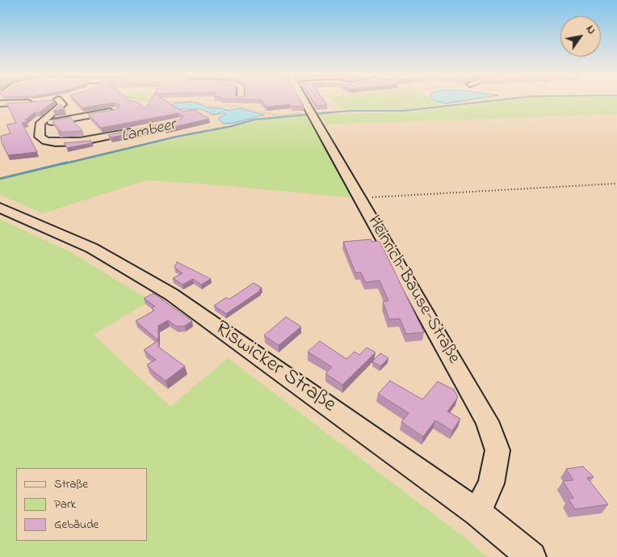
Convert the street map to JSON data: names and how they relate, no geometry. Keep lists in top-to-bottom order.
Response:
{
  "streets": {
    "street": ["Heinrich-Bause-Straße", "Riswicker Straße"]
  },
  "crossings": [
    ["Heinrich-Bause-Straße", "Riswicker Straße"]
  ],
  "water": ["Lambeer"],
  "legend": ["Straße", "Park", "Gebäude"],
  "north": "top right"
}
